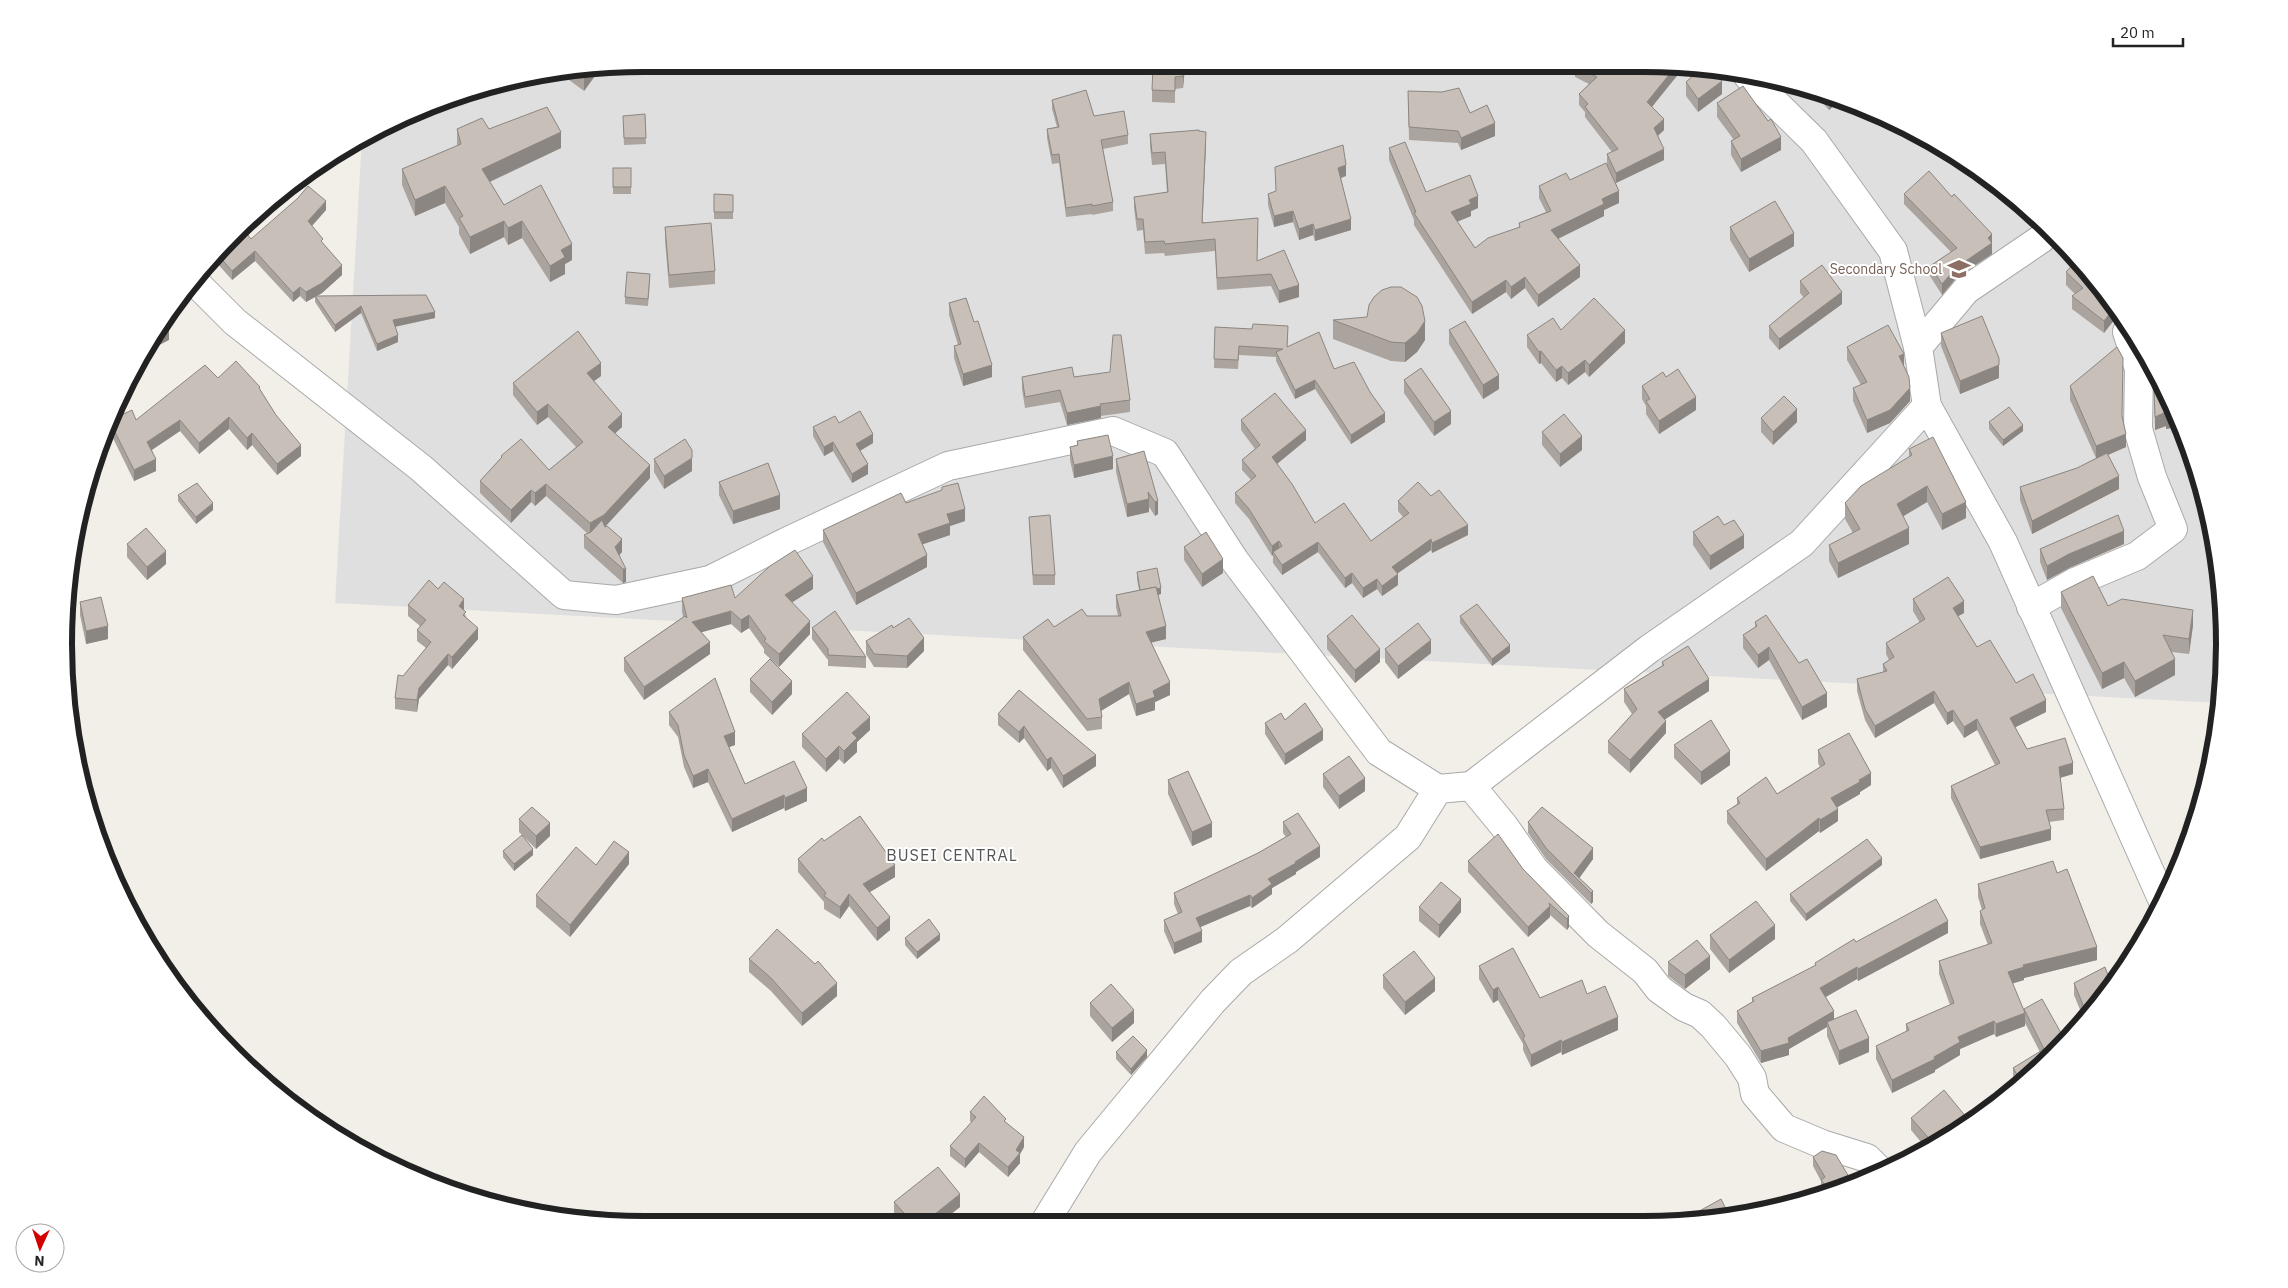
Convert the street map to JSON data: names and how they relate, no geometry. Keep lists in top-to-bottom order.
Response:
{
  "districts": ["BUSEI CENTRAL"],
  "places": {
    "school or university": ["Secondary School"]
  },
  "scale_bar": "20 m",
  "north": "bottom"
}
